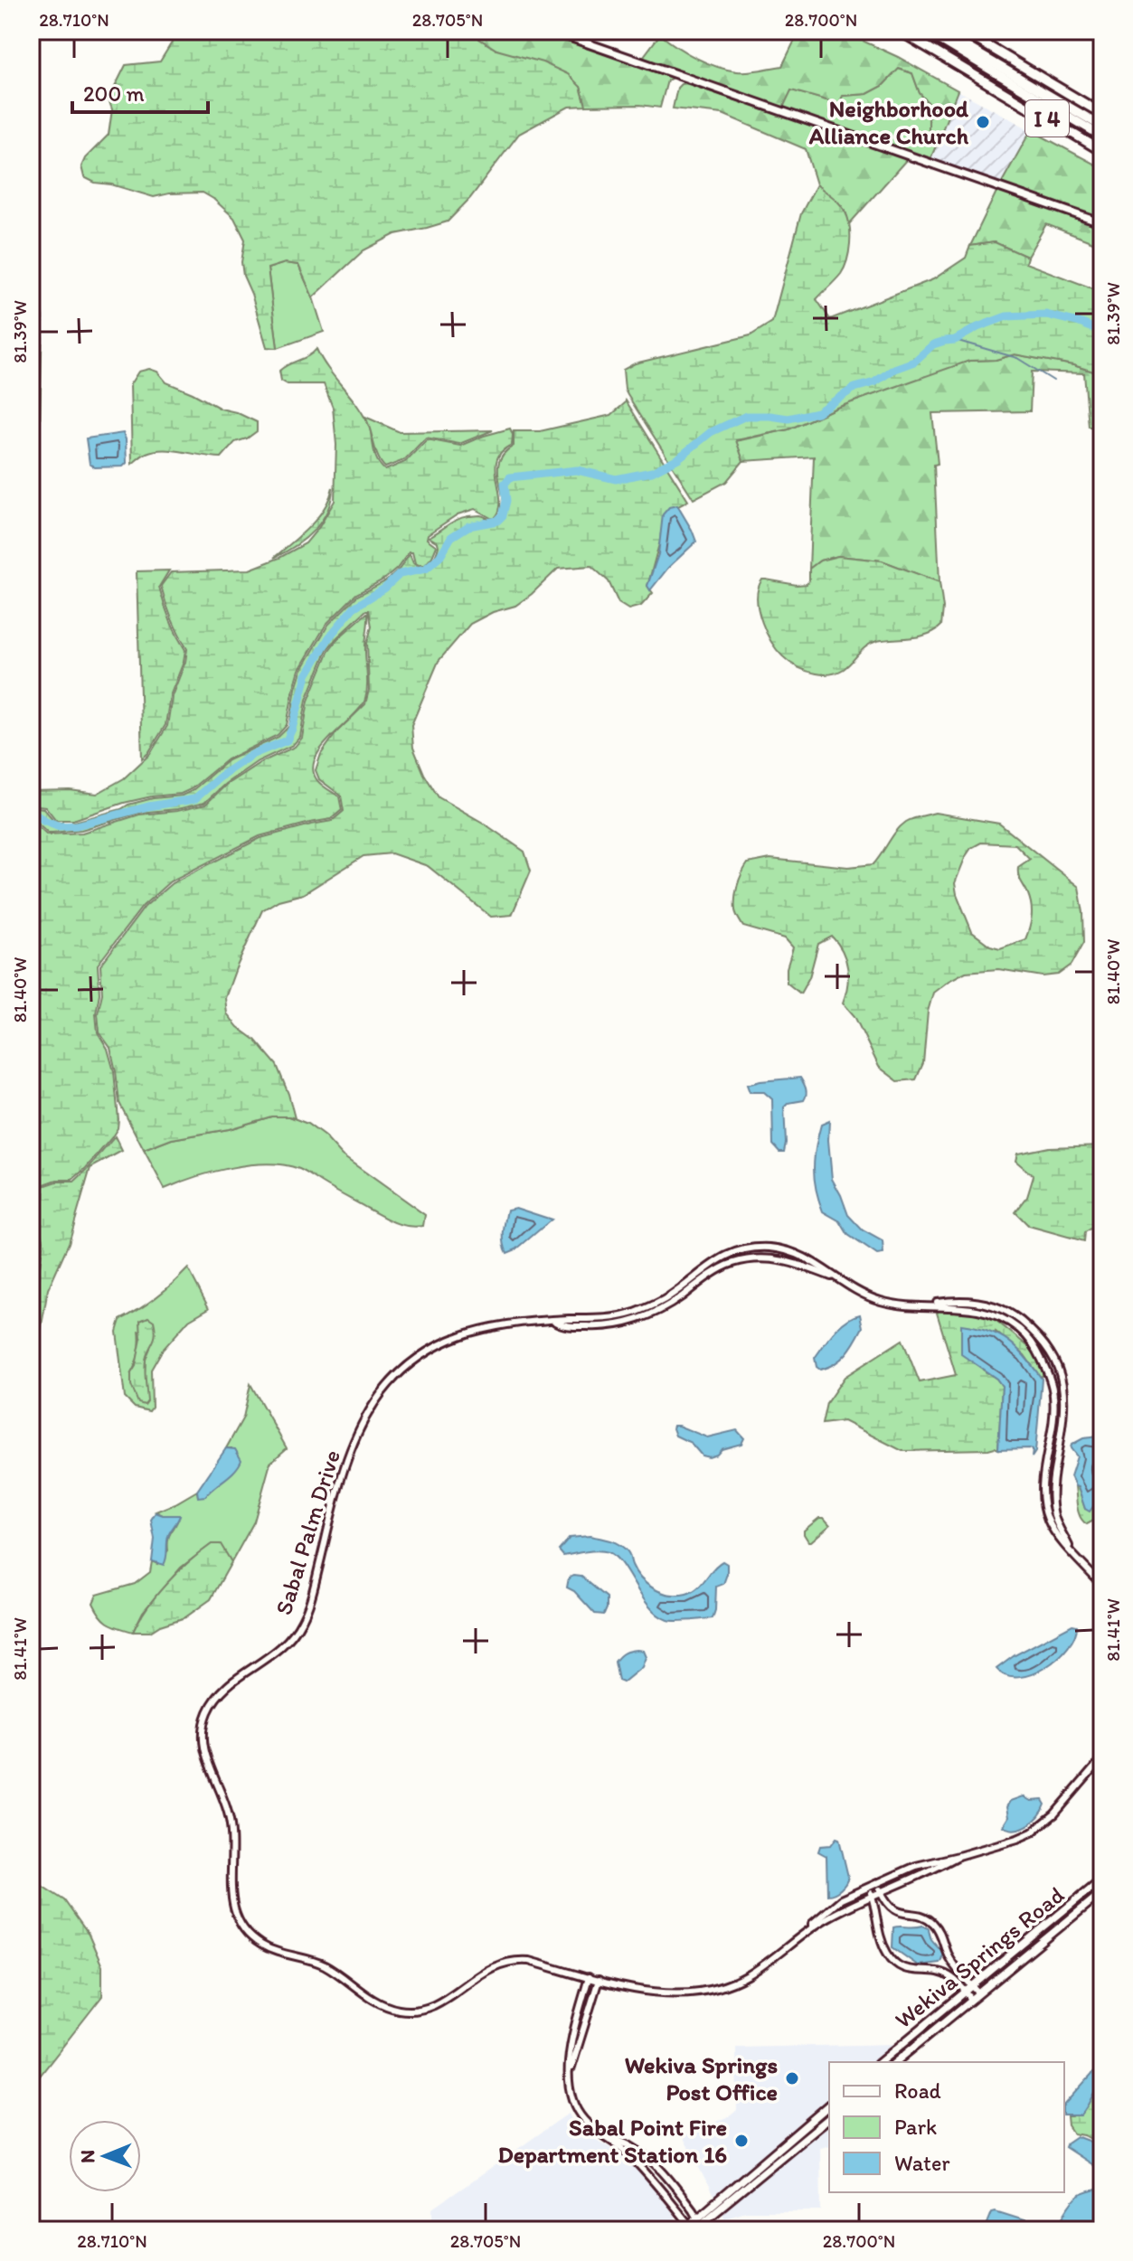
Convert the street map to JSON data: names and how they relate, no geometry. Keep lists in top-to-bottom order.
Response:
{
  "streets": {
    "highway": ["I 4"],
    "main road": ["Wekiva Springs Road"],
    "street": ["Sabal Palm Drive"]
  },
  "places": ["Neighborhood Alliance Church", "Wekiva Springs Post Office", "Sabal Point Fire Department Station 16"],
  "legend": ["Road", "Park", "Water"],
  "scale_bar": "200 m",
  "north": "left",
  "coordinates": [
    "28.710°N",
    "28.705°N",
    "28.700°N",
    "81.39°W",
    "81.40°W",
    "81.41°W"
  ]
}
